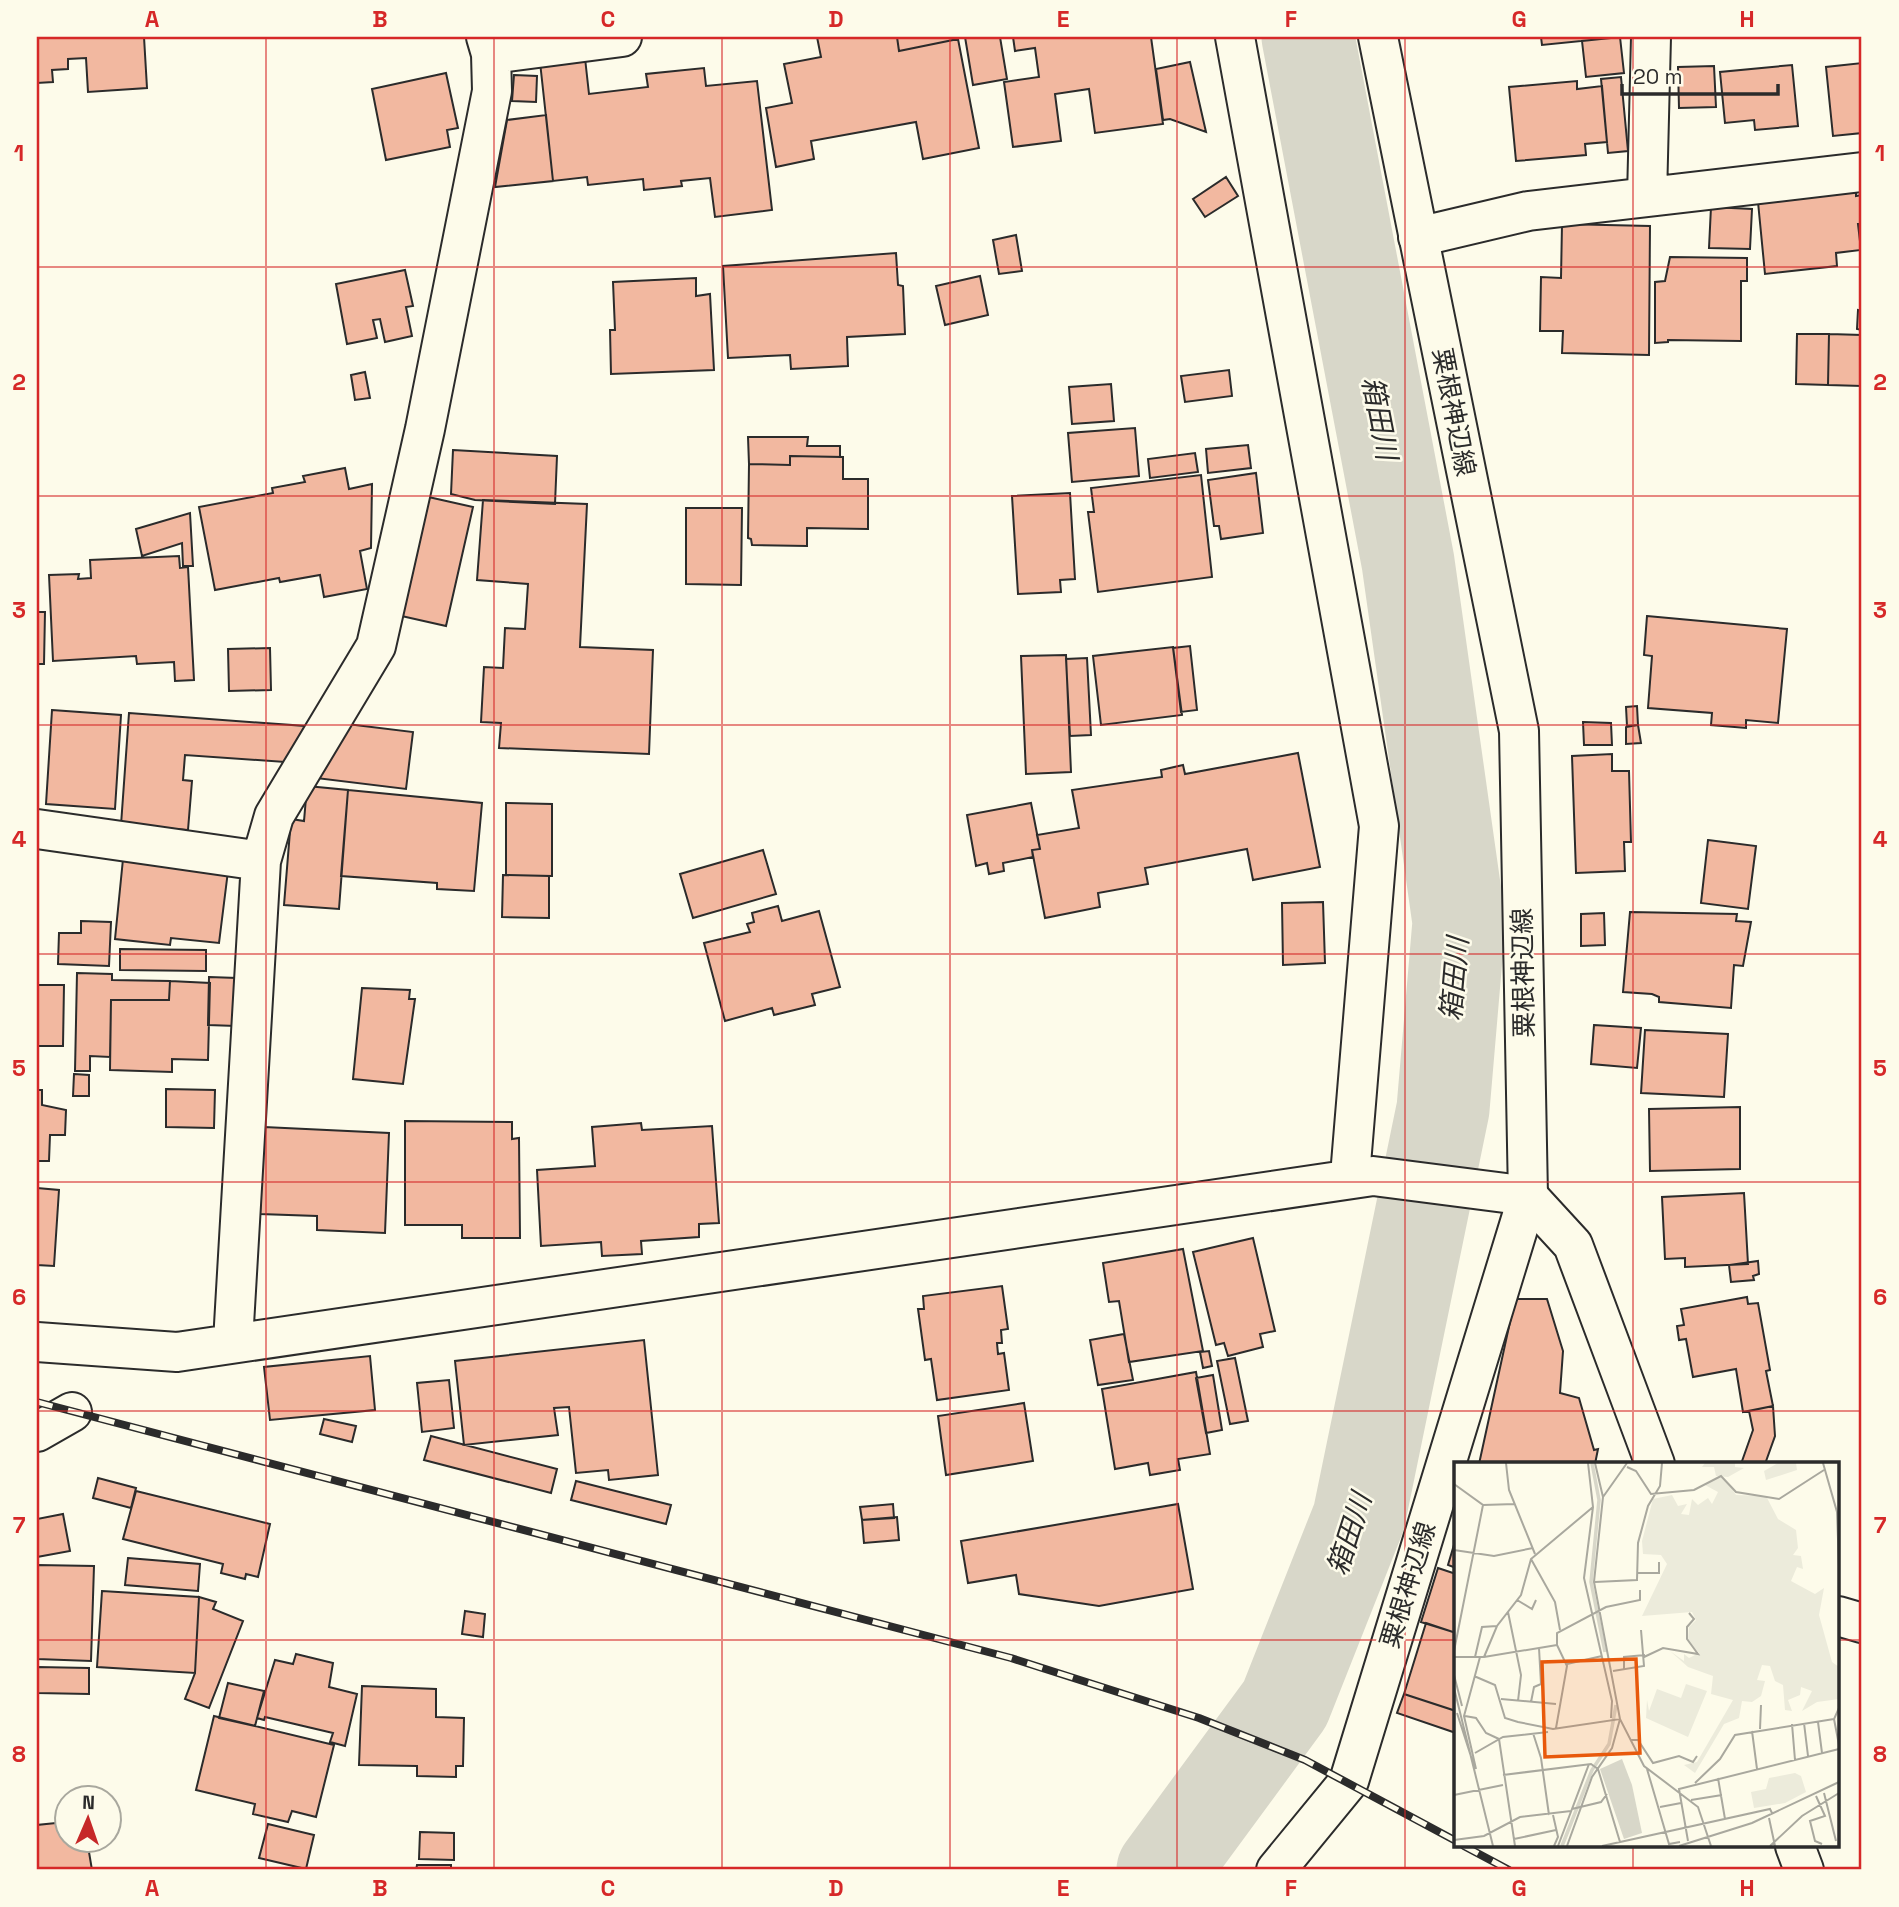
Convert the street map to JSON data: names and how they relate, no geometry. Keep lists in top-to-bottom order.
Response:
{
  "streets": {
    "street": ["粟根神辺線"]
  },
  "water": ["箱田川"],
  "scale_bar": "20 m",
  "north": "top",
  "grid": {
    "columns": [
      "A",
      "B",
      "C",
      "D",
      "E",
      "F",
      "G",
      "H"
    ],
    "rows": [
      "1",
      "2",
      "3",
      "4",
      "5",
      "6",
      "7",
      "8"
    ]
  }
}
